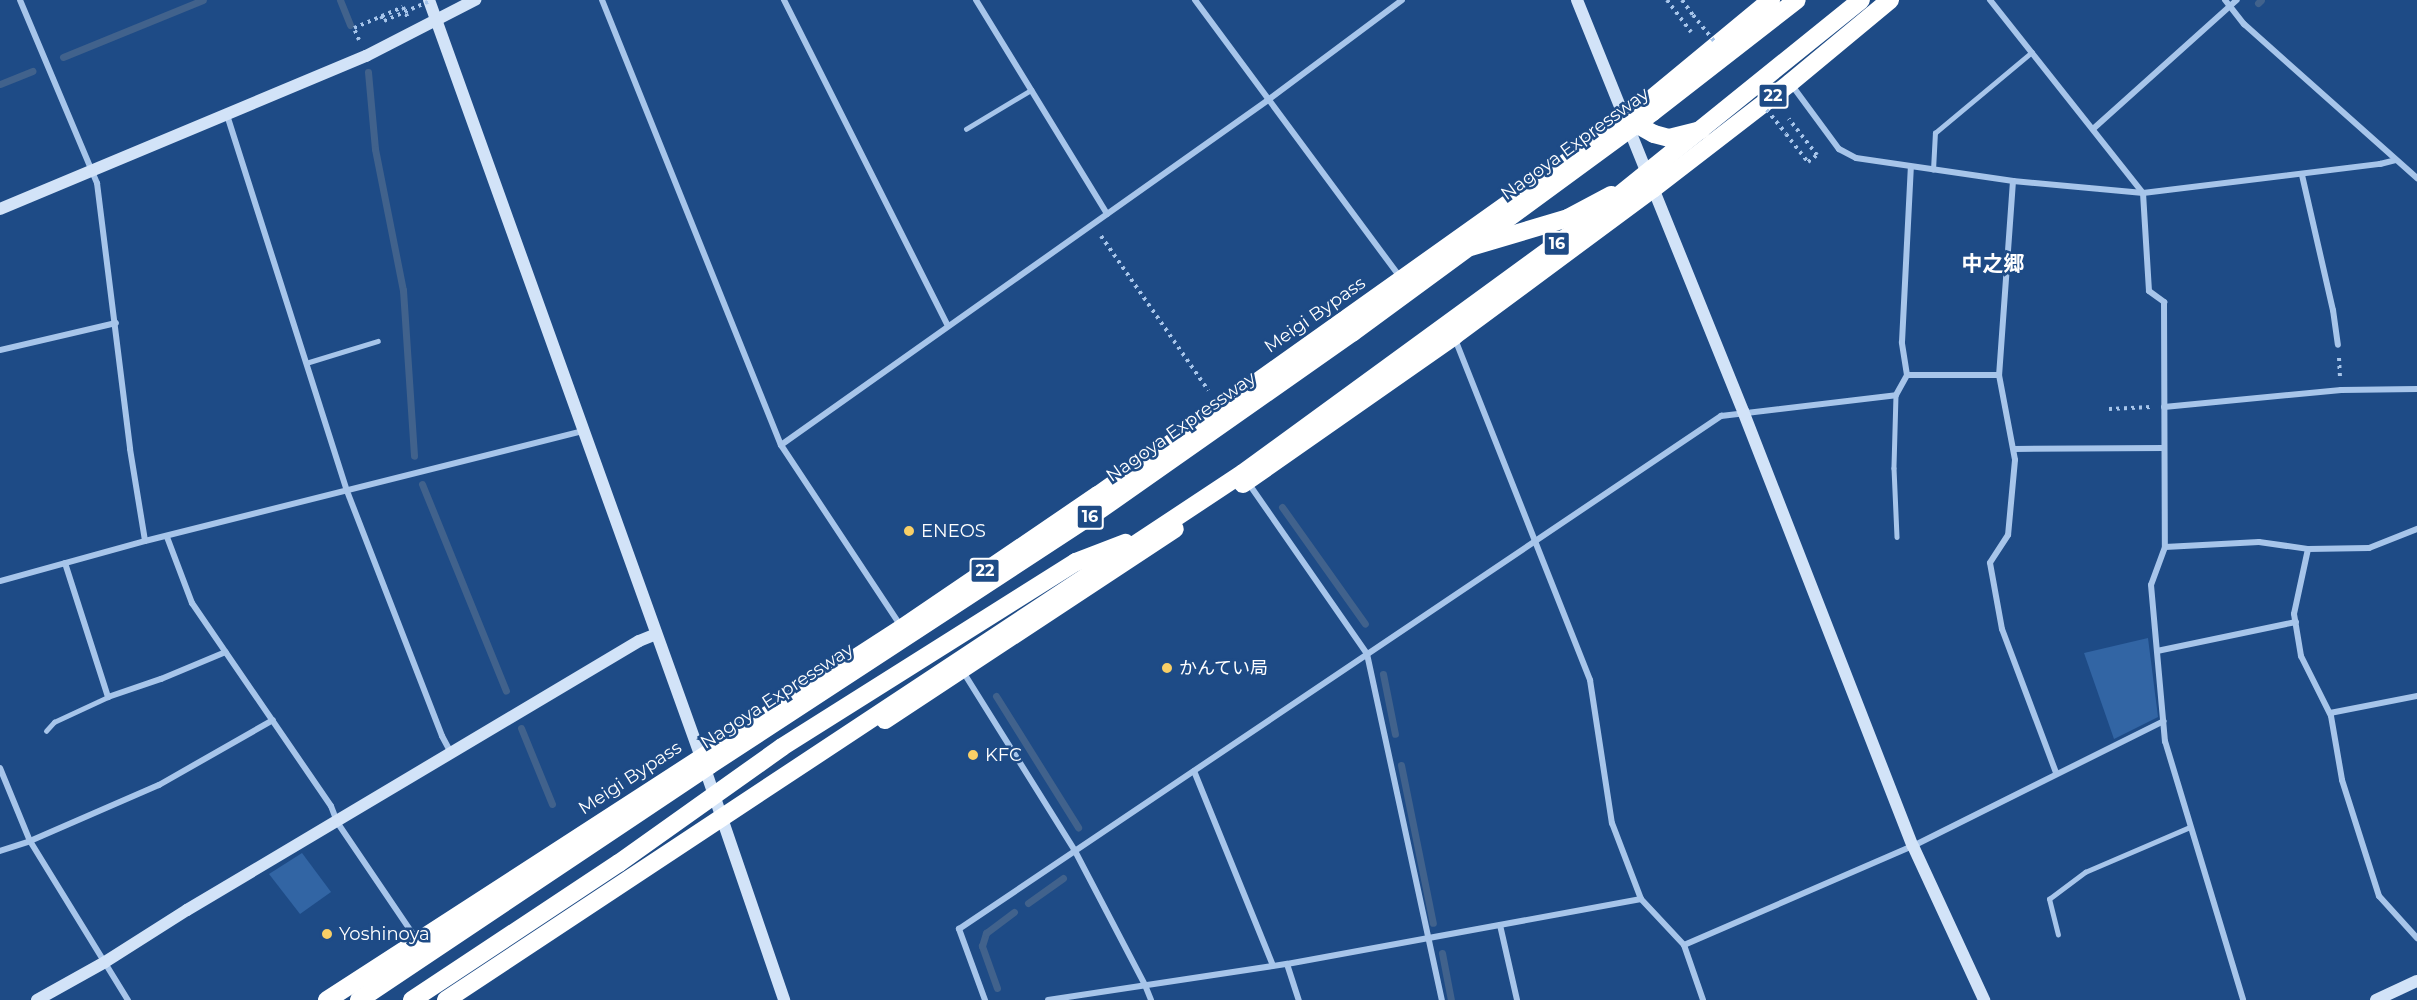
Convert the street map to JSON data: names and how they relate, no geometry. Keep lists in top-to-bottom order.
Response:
{
  "streets": {
    "highway": [
      "22",
      "Nagoya Expressway",
      "16",
      "Meigi Bypass"
    ]
  },
  "districts": ["中之郷"],
  "places": [
    "ENEOS",
    "かんてい局",
    "KFC",
    "Yoshinoya"
  ]
}
